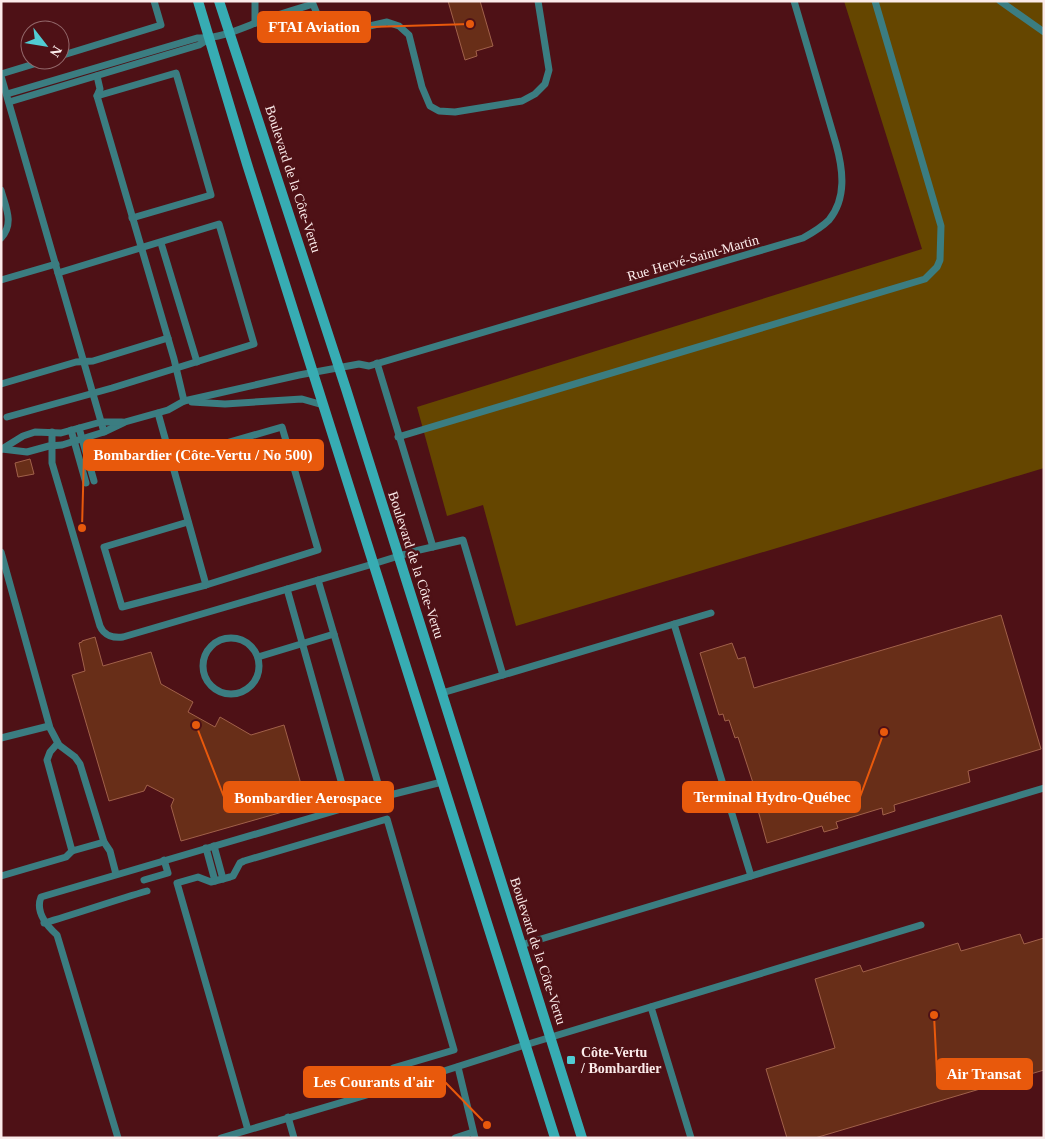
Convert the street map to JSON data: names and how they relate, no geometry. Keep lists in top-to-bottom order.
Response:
{
  "streets": {
    "street": ["Boulevard de la Côte-Vertu"],
    "lane": ["Rue Hervé-Saint-Martin"]
  },
  "crossings": [
    ["Boulevard de la Côte-Vertu", "Rue Hervé-Saint-Martin"]
  ],
  "places": {
    "other": [
      "FTAI Aviation",
      "Bombardier (Côte-Vertu / No 500)",
      "Bombardier Aerospace",
      "Terminal Hydro-Québec",
      "Air Transat",
      "Les Courants d'air"
    ],
    "transit": ["Côte-Vertu / Bombardier"]
  },
  "north": "bottom right"
}
